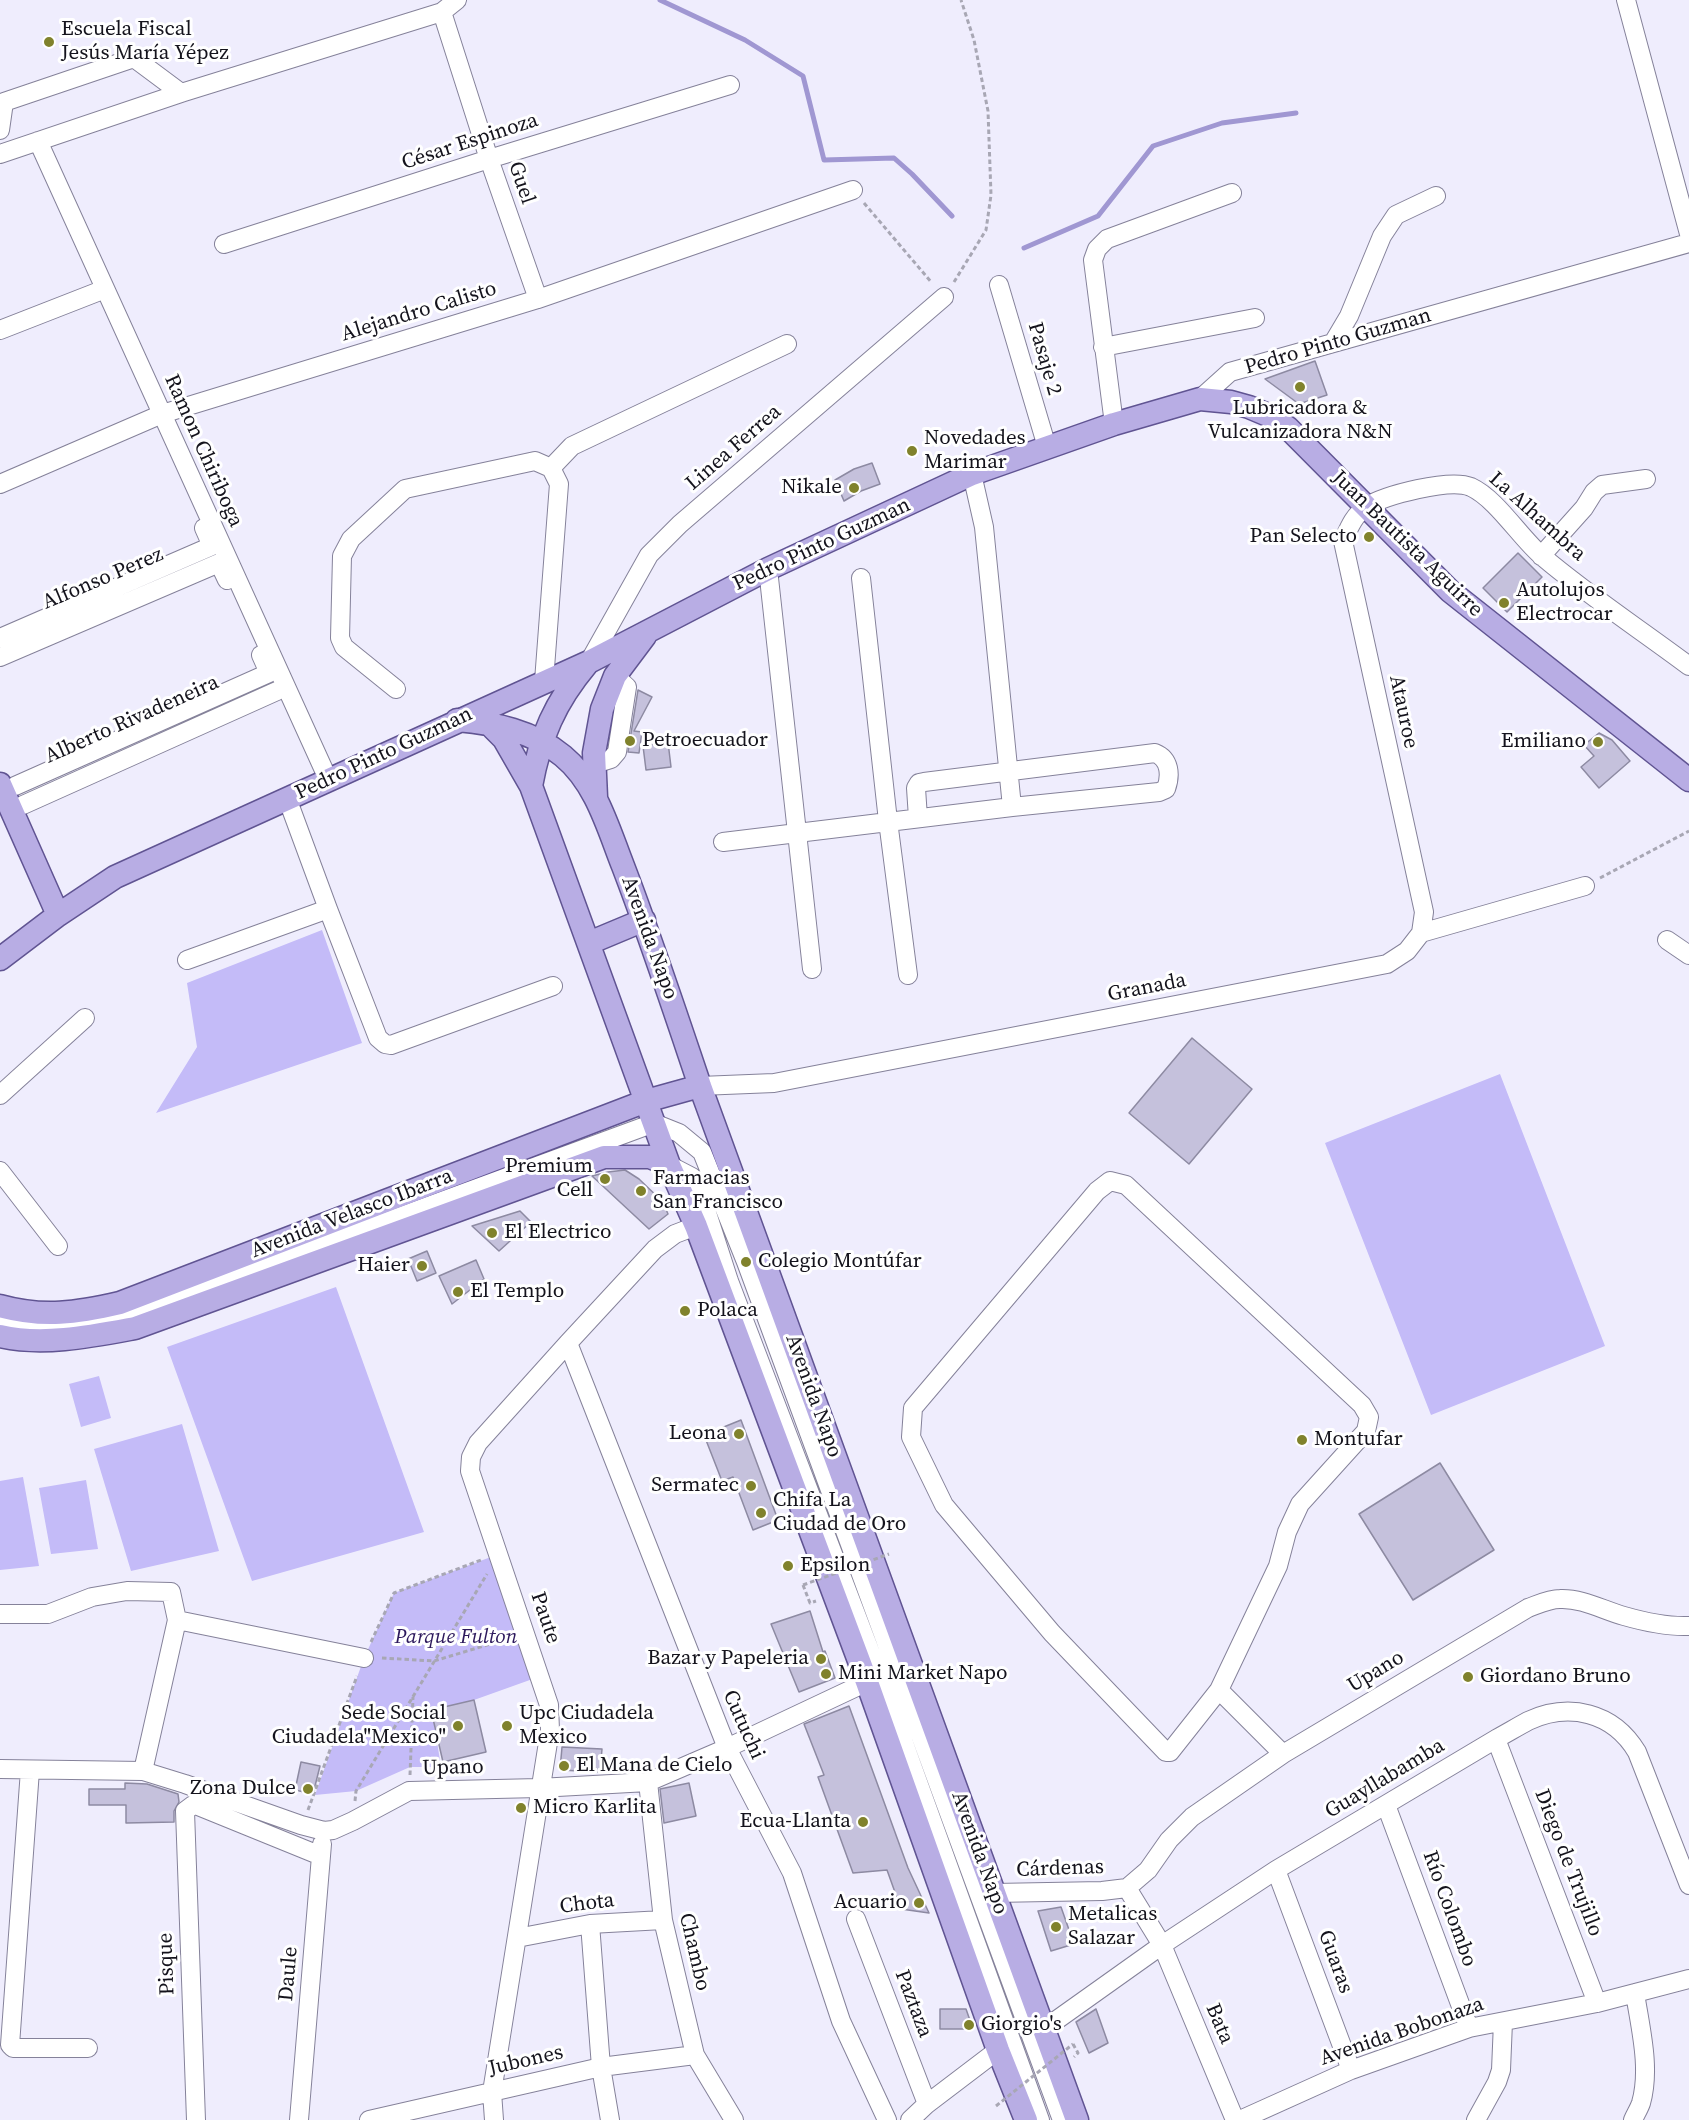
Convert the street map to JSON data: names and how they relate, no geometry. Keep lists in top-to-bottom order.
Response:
{
  "streets": {
    "main road": [
      "Pedro Pinto Guzman",
      "Juan Bautista Aguirre",
      "Avenida Napo",
      "Avenida Velasco Ibarra"
    ],
    "street": [
      "César Espinoza",
      "Guel",
      "Alejandro Calisto",
      "Pasaje 2",
      "Linea Ferrea",
      "Ramon Chiriboga",
      "La Alhambra",
      "Alfonso Perez",
      "Atauroe",
      "Alberto Rivadeneira",
      "Granada",
      "Paute",
      "Upano",
      "Cutuchi",
      "Guayllabamba",
      "Diego de Trujillo",
      "Cárdenas",
      "Chota",
      "Río Colombo",
      "Chambo",
      "Guaras",
      "Pisque",
      "Daule",
      "Paztaza",
      "Bata",
      "Avenida Bobonaza",
      "Jubones"
    ]
  },
  "crossings": [
    ["César Espinoza", "Guel"],
    ["Guel", "Alejandro Calisto"],
    ["Alejandro Calisto", "Ramon Chiriboga"],
    ["Pedro Pinto Guzman", "Pasaje 2"],
    ["Pedro Pinto Guzman", "Linea Ferrea"],
    ["Pedro Pinto Guzman", "Ramon Chiriboga"],
    ["Pedro Pinto Guzman", "Juan Bautista Aguirre"],
    ["Pedro Pinto Guzman", "Avenida Napo"],
    ["Ramon Chiriboga", "Alfonso Perez"],
    ["Ramon Chiriboga", "Alberto Rivadeneira"],
    ["La Alhambra", "Juan Bautista Aguirre"],
    ["La Alhambra", "Atauroe"],
    ["Juan Bautista Aguirre", "Atauroe"],
    ["Atauroe", "Granada"],
    ["Avenida Napo", "Granada"],
    ["Avenida Napo", "Avenida Velasco Ibarra"],
    ["Avenida Napo", "Guayllabamba"],
    ["Avenida Napo", "Cárdenas"],
    ["Granada", "Avenida Velasco Ibarra"],
    ["Paute", "Upano"],
    ["Paute", "Cutuchi"],
    ["Paute", "Chota"],
    ["Paute", "Jubones"],
    ["Upano", "Cutuchi"],
    ["Upano", "Cárdenas"],
    ["Upano", "Chambo"],
    ["Upano", "Daule"],
    ["Upano", "Bata"],
    ["Guayllabamba", "Diego de Trujillo"],
    ["Guayllabamba", "Río Colombo"],
    ["Guayllabamba", "Guaras"],
    ["Guayllabamba", "Bata"],
    ["Diego de Trujillo", "Avenida Bobonaza"],
    ["Cárdenas", "Bata"],
    ["Chota", "Chambo"],
    ["Río Colombo", "Avenida Bobonaza"],
    ["Chambo", "Jubones"],
    ["Guaras", "Avenida Bobonaza"],
    ["Pisque", "Daule"]
  ],
  "parks": ["Parque Fulton"],
  "places": [
    "Escuela Fiscal Jesús María Yépez",
    "Lubricadora & Vulcanizadora N&N",
    "Novedades Marimar",
    "Nikale",
    "Pan Selecto",
    "Autolujos Electrocar",
    "Petroecuador",
    "Emiliano",
    "Premium Cell",
    "Farmacias San Francisco",
    "El Electrico",
    "Colegio Montúfar",
    "Haier",
    "El Templo",
    "Polaca",
    "Leona",
    "Montufar",
    "Sermatec",
    "Chifa La Ciudad de Oro",
    "Epsilon",
    "Bazar y Papeleria",
    "Mini Market Napo",
    "Giordano Bruno",
    "Sede Social Ciudadela\"Mexico\"",
    "Upc Ciudadela Mexico",
    "El Mana de Cielo",
    "Zona Dulce",
    "Micro Karlita",
    "Ecua-Llanta",
    "Acuario",
    "Metalicas Salazar",
    "Giorgio's"
  ]
}
